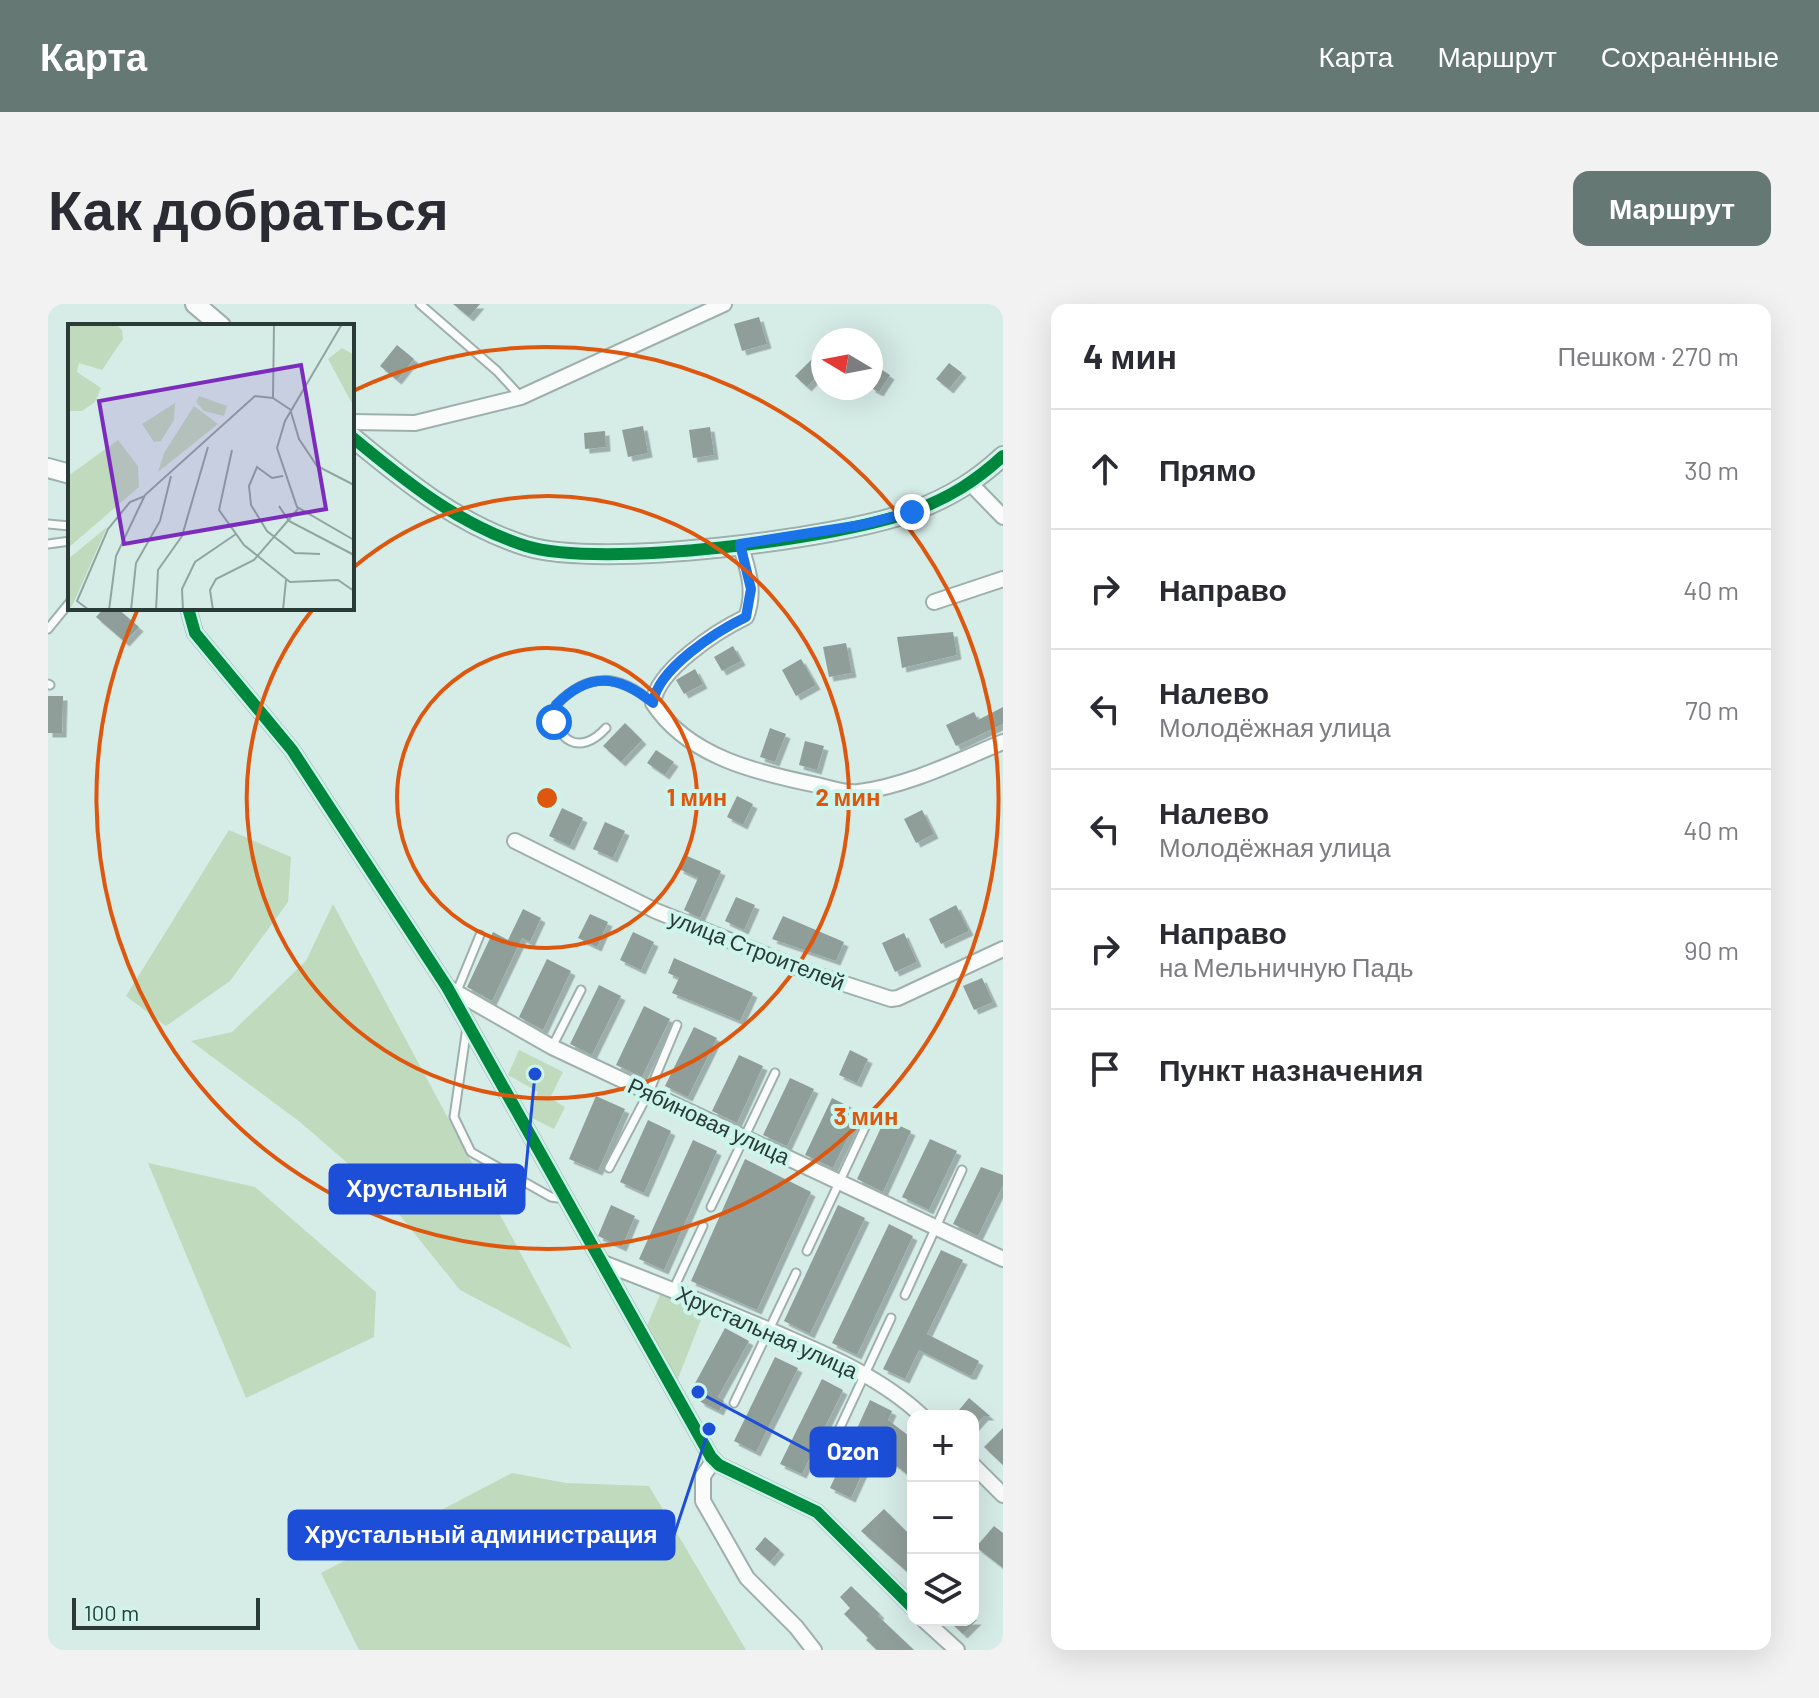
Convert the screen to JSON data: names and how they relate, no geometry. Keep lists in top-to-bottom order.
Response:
{
  "streets": {
    "street": ["улица Строителей", "Рябиновая улица", "Хрустальная улица"]
  },
  "places": ["Хрустальный", "Ozon", "Хрустальный администрация"],
  "scale_bar": "100 m",
  "north": "left",
  "page": {
    "header": "Карта",
    "nav": ["Карта", "Маршрут", "Сохранённые"],
    "buttons": "Маршрут",
    "title": "Как добраться",
    "heading": ["4 мин", "Пешком · 270 m"],
    "list": [
      ["Прямо", "30 m"],
      ["Направо", "40 m"],
      ["Налево", "Молодёжная улица", "70 m"],
      ["Налево", "Молодёжная улица", "40 m"],
      ["Направо", "на Мельничную Падь", "90 m"],
      "Пункт назначения"
    ],
    "map_buttons": ["+", "−"],
    "scale": "100 m"
  },
  "rings": ["1 мин", "2 мин", "3 мин"]
}
